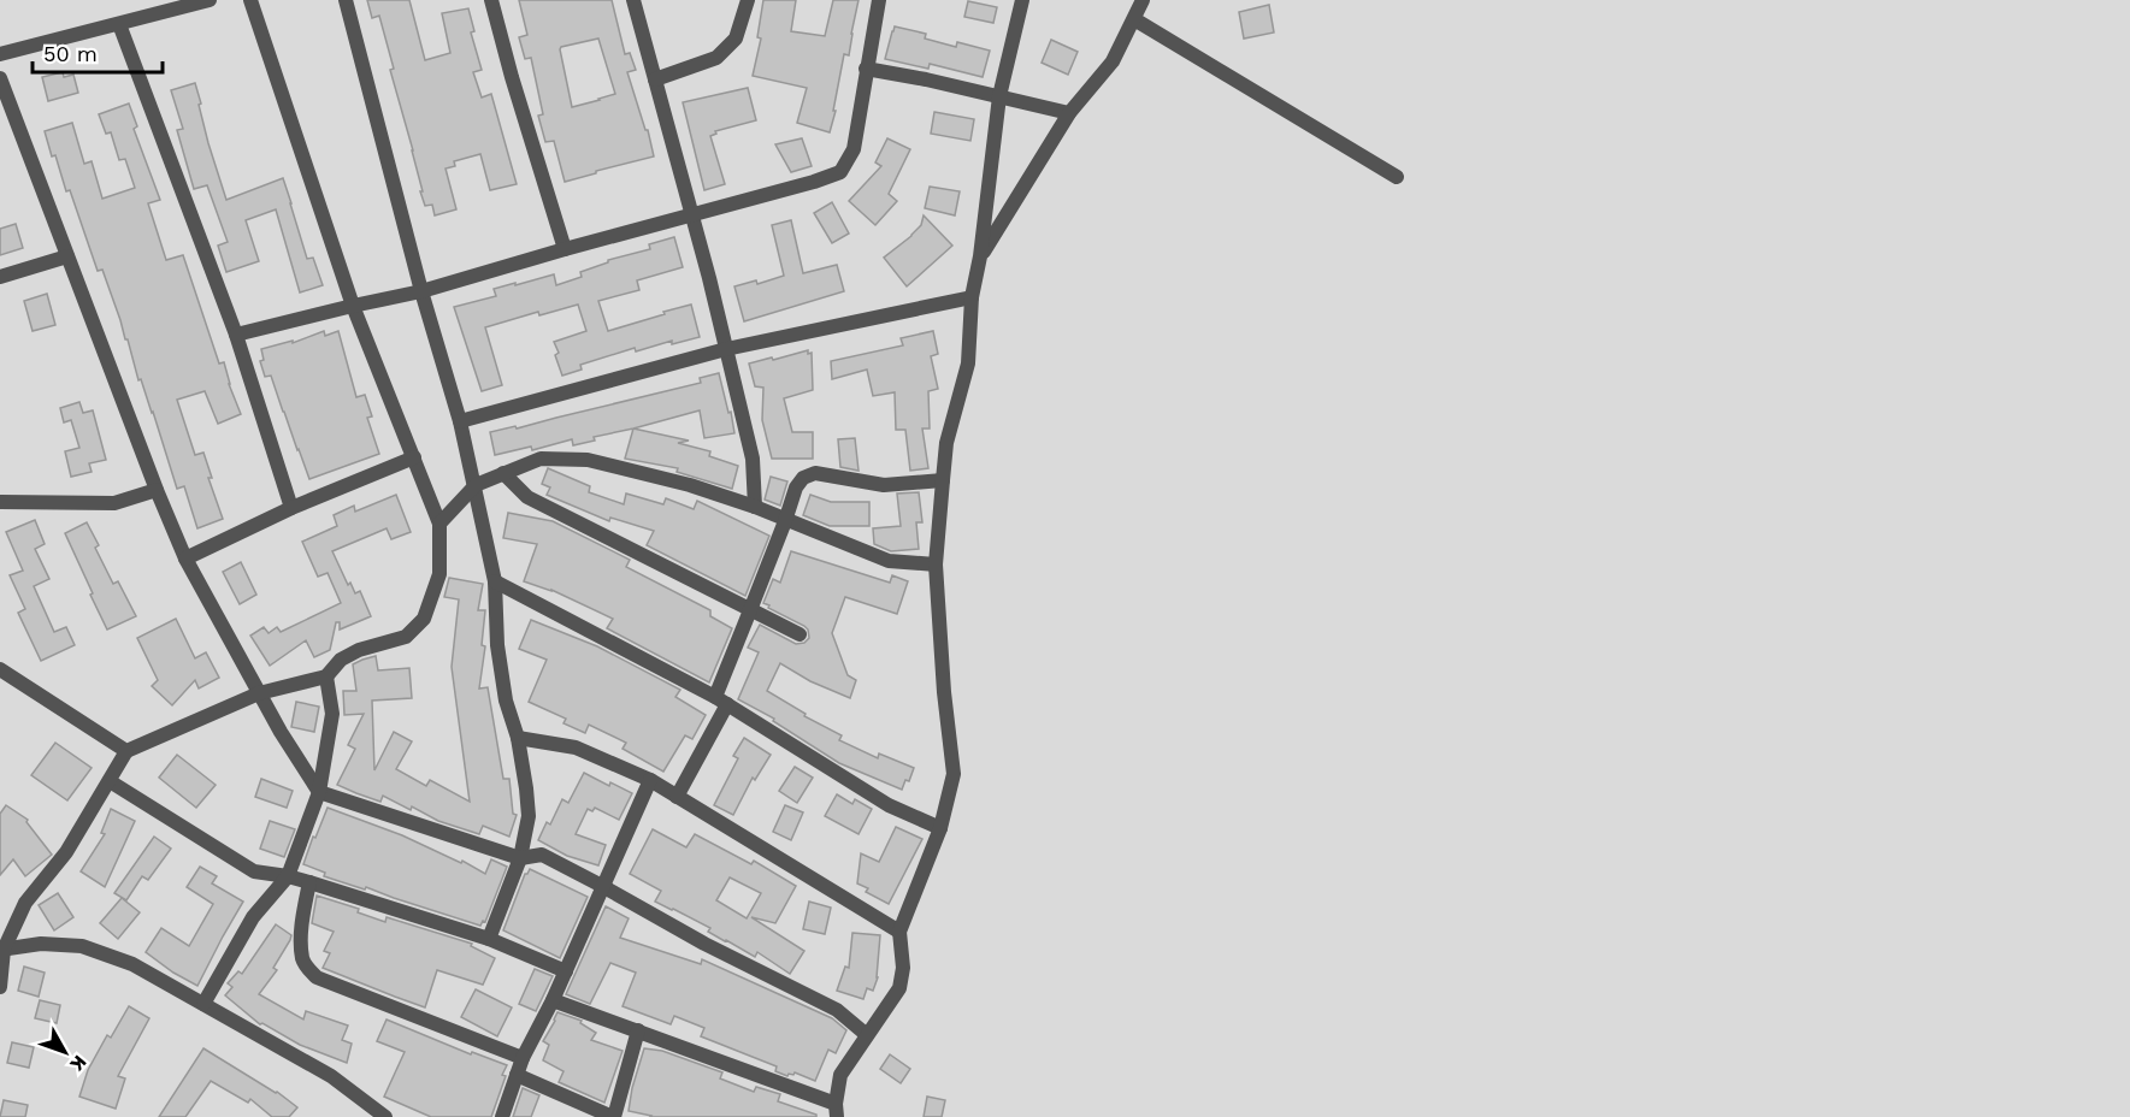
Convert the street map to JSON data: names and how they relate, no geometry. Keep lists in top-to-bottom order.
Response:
{
  "scale_bar": "50 m",
  "north": "bottom right"
}
